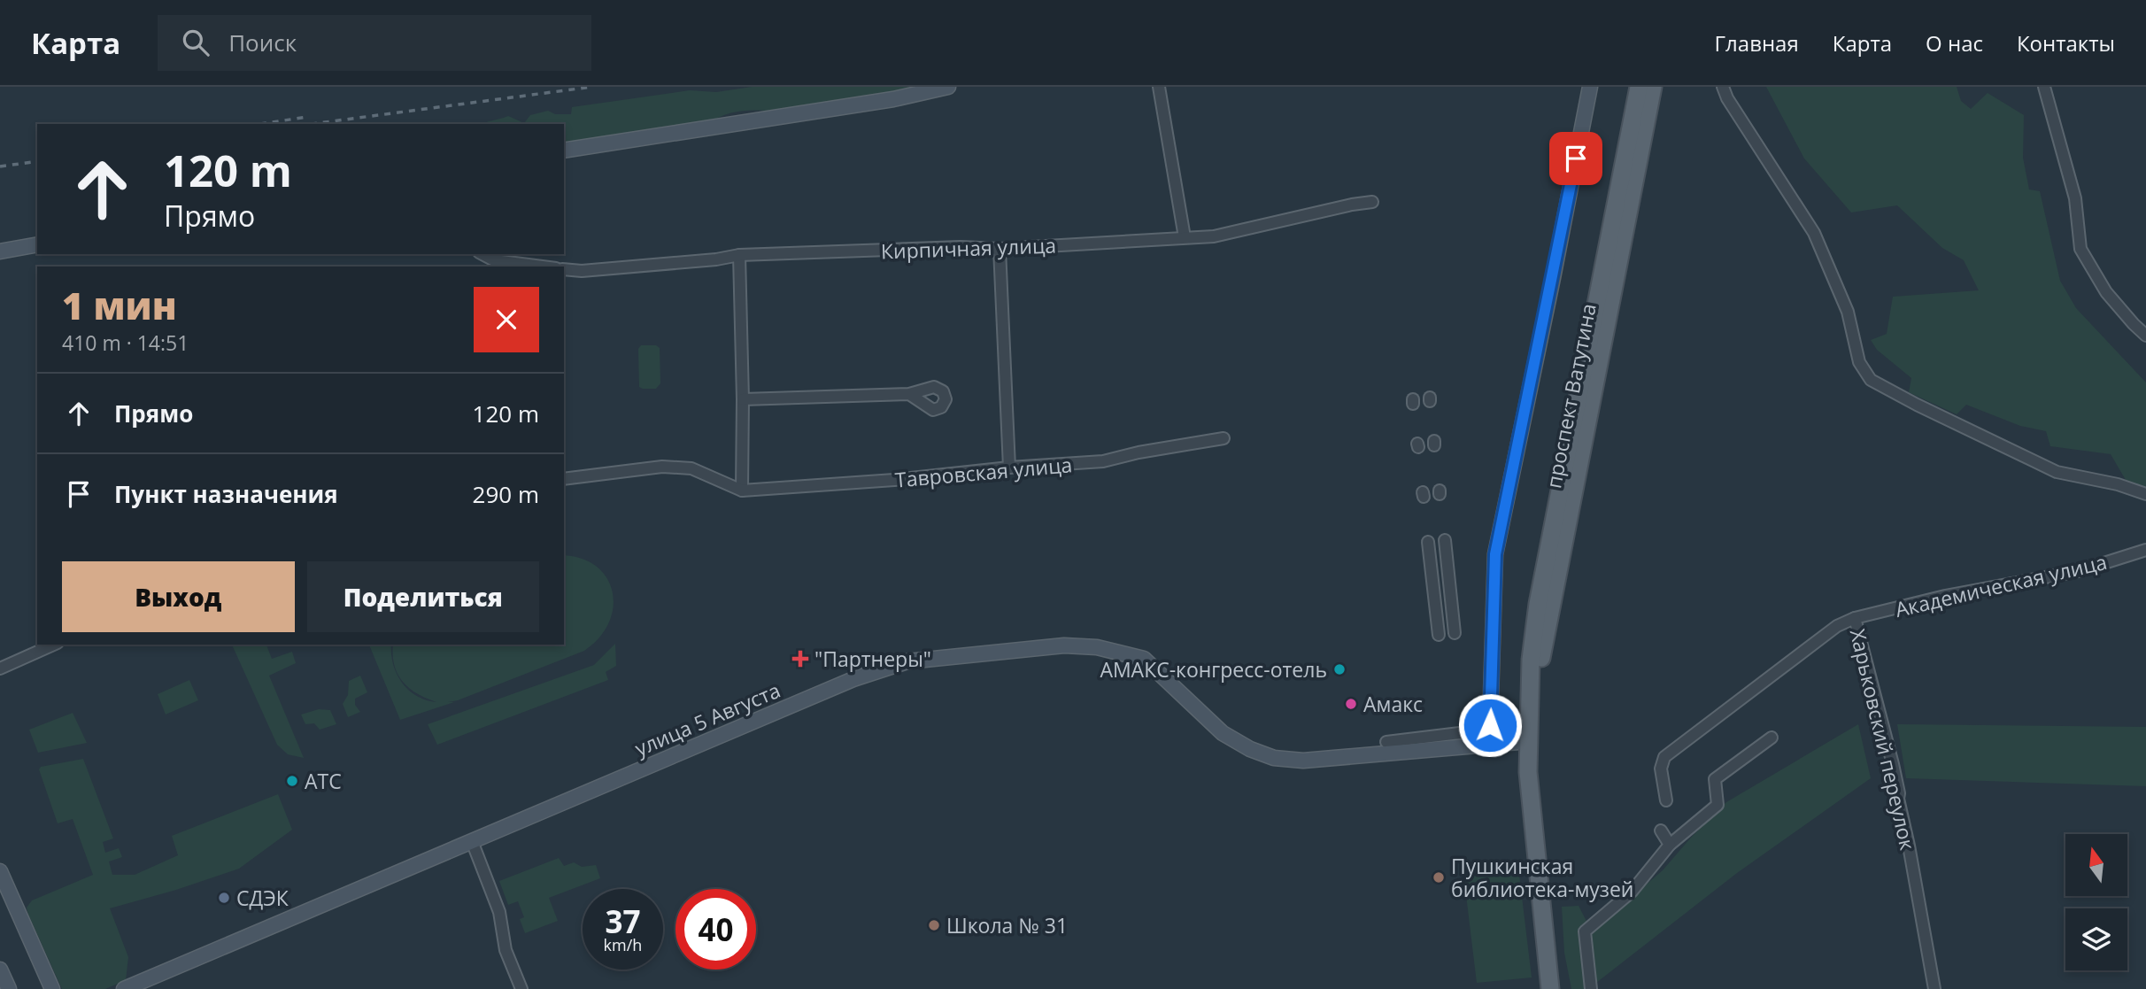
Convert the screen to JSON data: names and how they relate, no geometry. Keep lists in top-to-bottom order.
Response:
{
  "streets": {
    "main road": ["проспект Ватутина"],
    "street": [
      "Кирпичная улица",
      "Тавровская улица",
      "Академическая улица",
      "улица 5 Августа",
      "Харьковский переулок"
    ]
  },
  "crossings": [
    ["проспект Ватутина", "улица 5 Августа"],
    ["Академическая улица", "Харьковский переулок"]
  ],
  "places": {
    "health": ["\"Партнеры\""],
    "other": [
      "АМАКС-конгресс-отель",
      "Амакс",
      "АТС",
      "Пушкинская библиотека-музей",
      "СДЭК",
      "Школа № 31"
    ]
  },
  "north": "top",
  "page": {
    "header": "Карта",
    "search": "Поиск",
    "nav": [
      "Главная",
      "Карта",
      "О нас",
      "Контакты"
    ],
    "turn": ["120 m", "Прямо"],
    "heading": ["1 мин", "410 m · 14:51"],
    "list": [
      {
        "name": "Прямо",
        "value": "120 m"
      },
      {
        "name": "Пункт назначения",
        "value": "290 m"
      }
    ],
    "buttons": ["Выход", "Поделиться"],
    "speed": "37 km/h",
    "limit": "40"
  }
}
